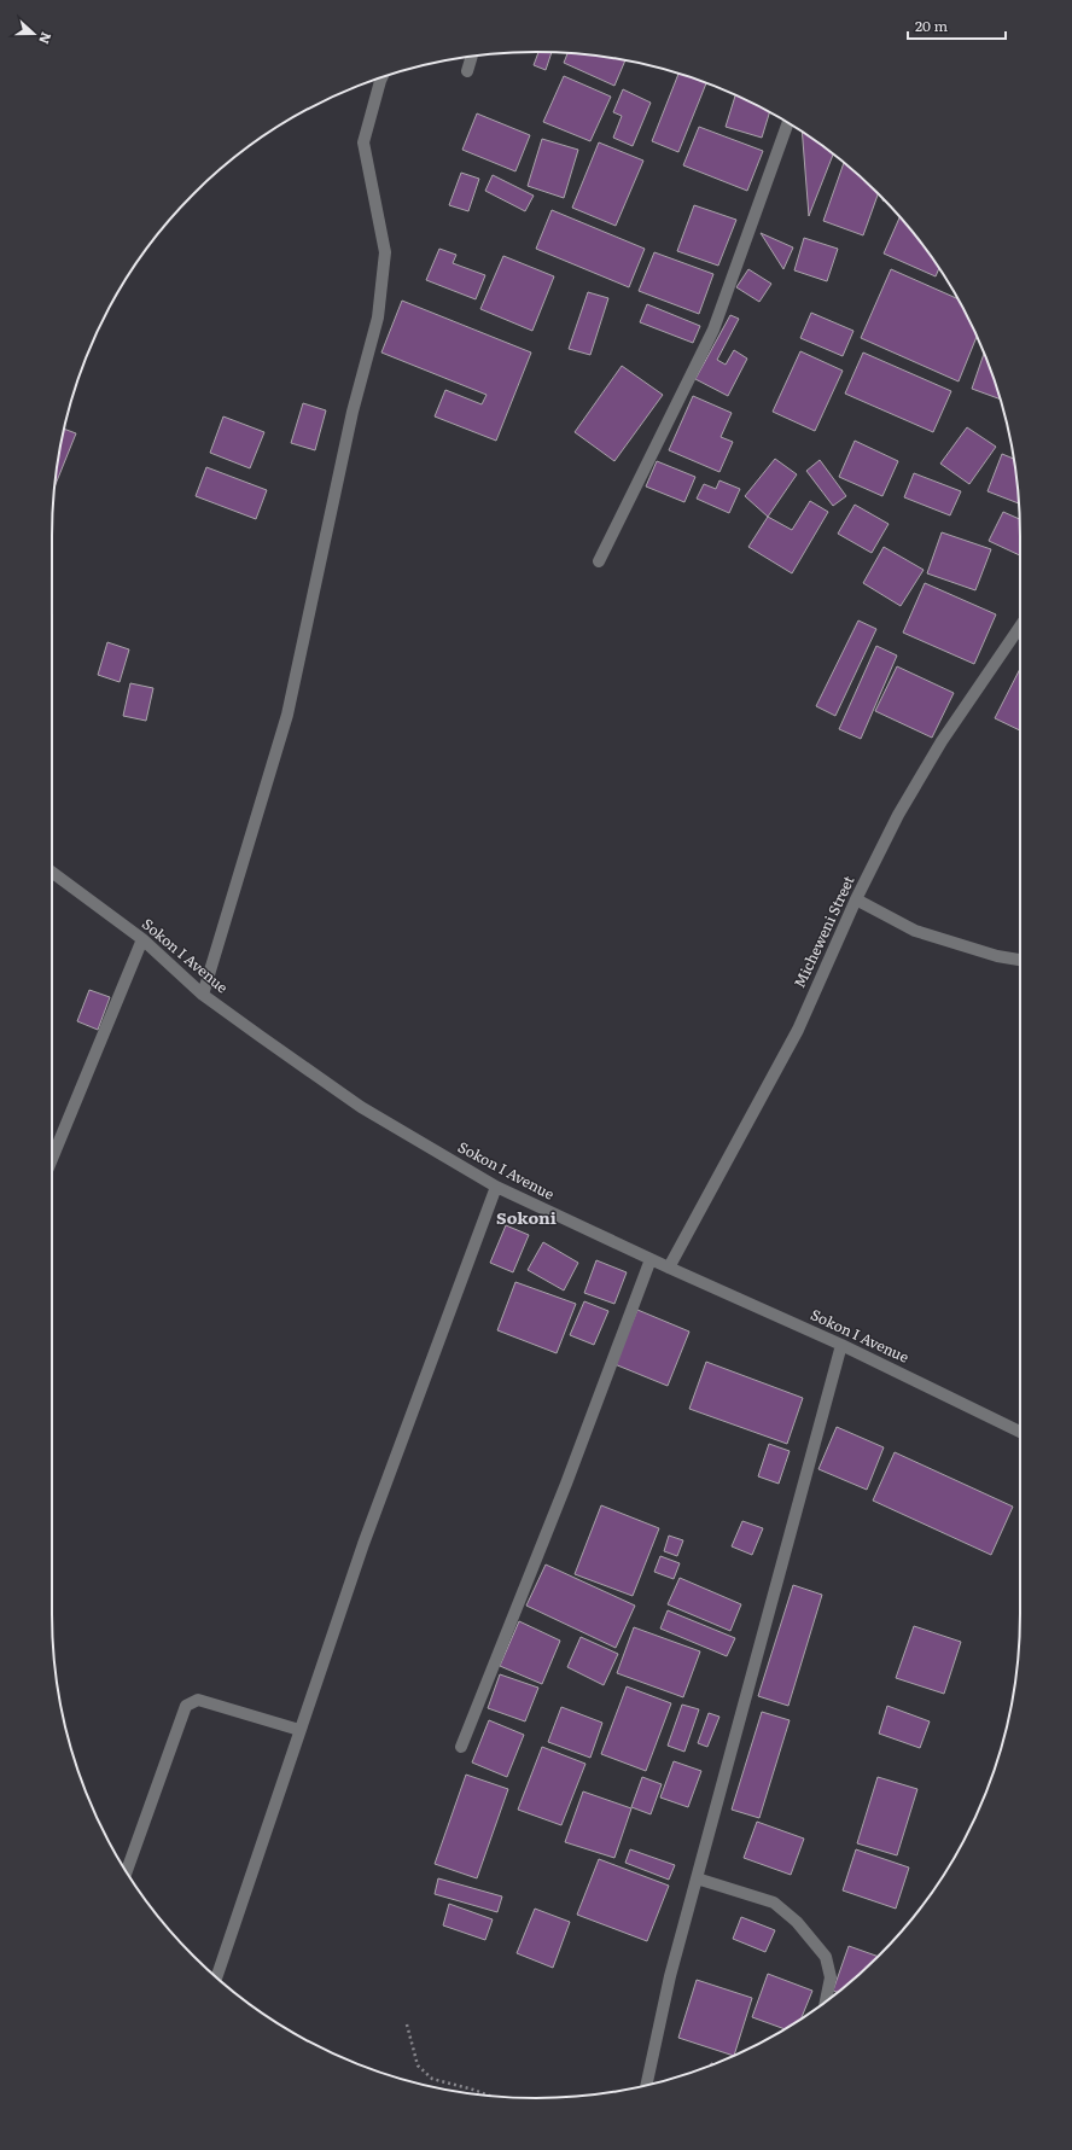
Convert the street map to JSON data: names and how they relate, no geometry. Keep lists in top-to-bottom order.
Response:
{
  "streets": {
    "street": ["Micheweni Street", "Sokon I Avenue"]
  },
  "crossings": [
    ["Micheweni Street", "Sokon I Avenue"]
  ],
  "districts": ["Sokoni"],
  "scale_bar": "20 m",
  "north": "right"
}
